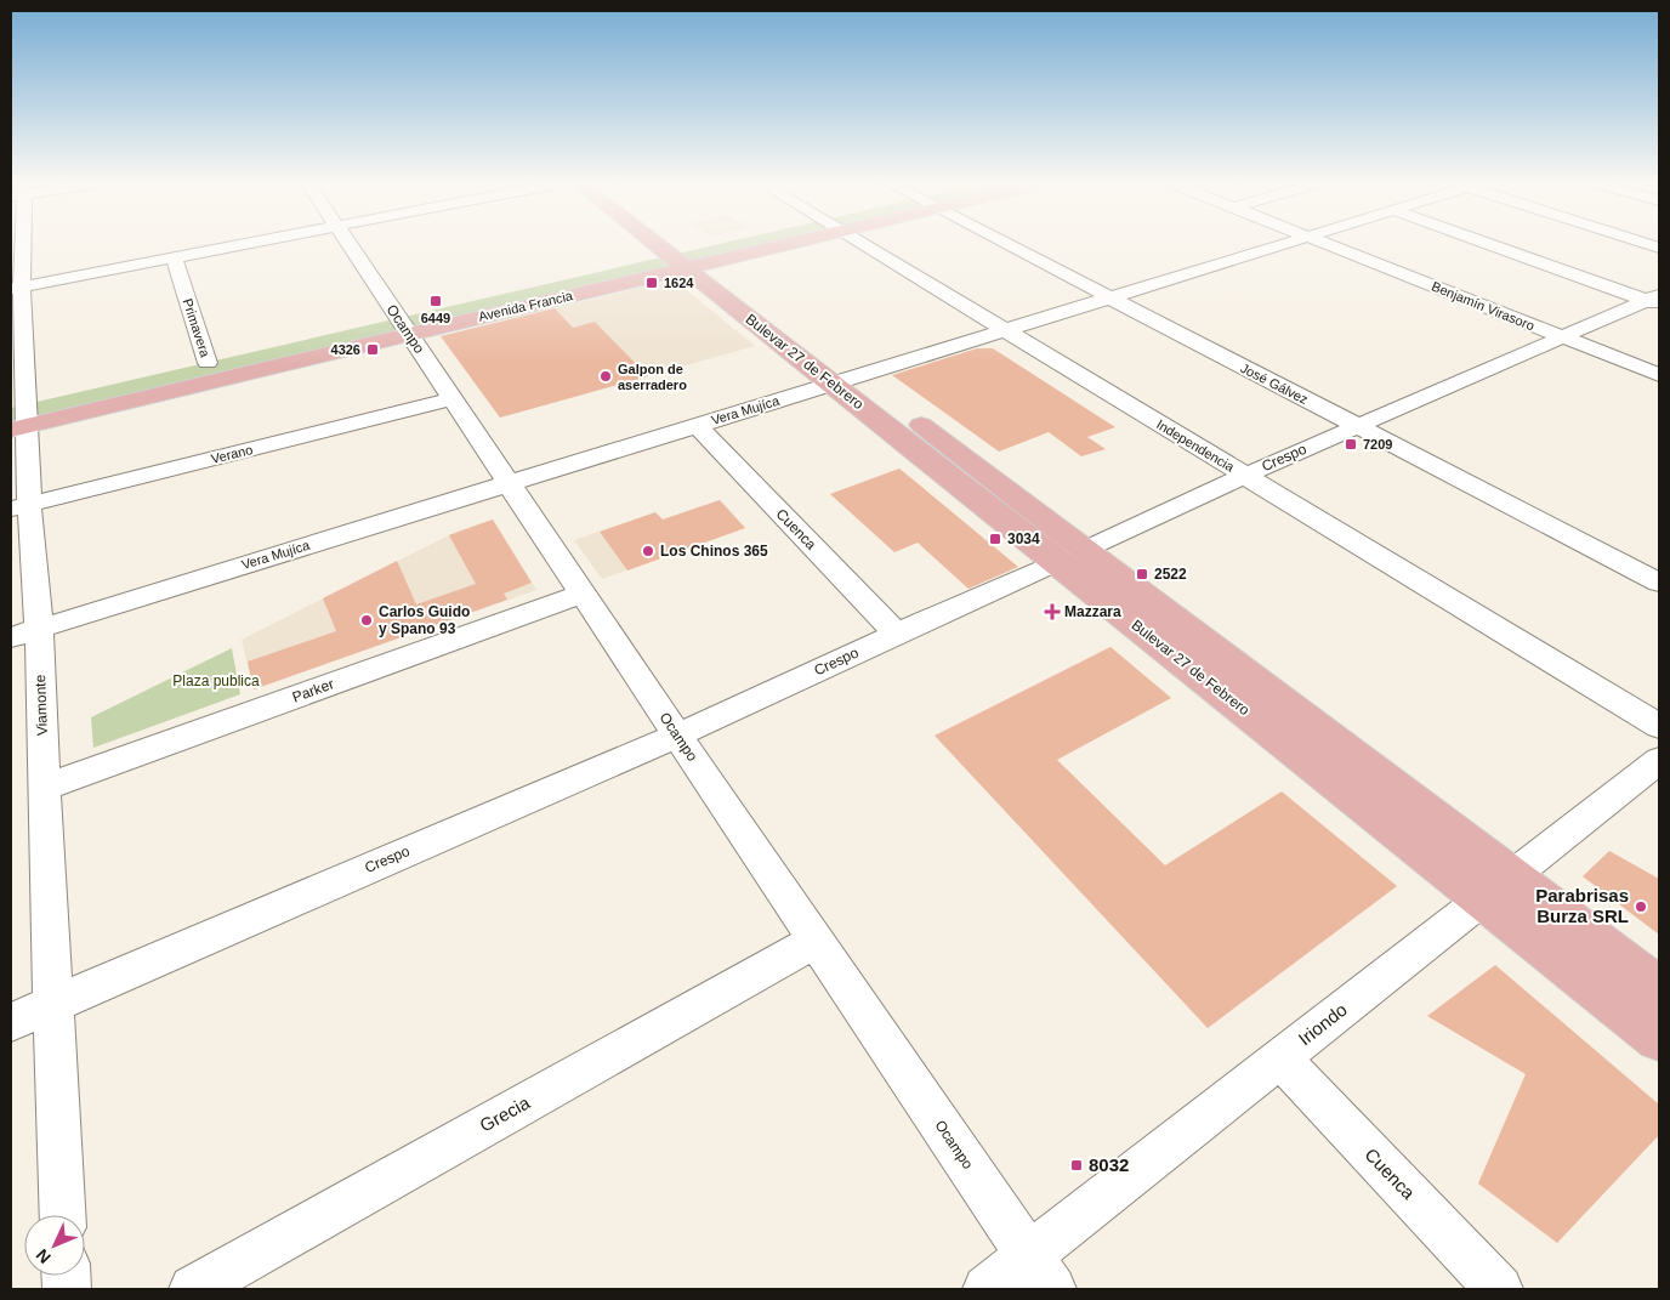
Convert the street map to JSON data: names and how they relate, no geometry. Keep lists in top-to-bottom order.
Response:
{
  "streets": {
    "main road": ["Avenida Francia", "Bulevar 27 de Febrero"],
    "street": [
      "Benjamín Virasoro",
      "Primavera",
      "Ocampo",
      "José Gálvez",
      "Vera Mujíca",
      "Independencia",
      "Verano",
      "Crespo",
      "Cuenca",
      "Parker",
      "Viamonte",
      "Iriondo",
      "Grecia"
    ]
  },
  "crossings": [
    ["Avenida Francia", "Primavera"],
    ["Avenida Francia", "Ocampo"],
    ["Avenida Francia", "Bulevar 27 de Febrero"],
    ["Avenida Francia", "Viamonte"],
    ["Benjamín Virasoro", "Crespo"],
    ["Ocampo", "Vera Mujíca"],
    ["Ocampo", "Verano"],
    ["Ocampo", "Crespo"],
    ["Ocampo", "Parker"],
    ["Ocampo", "Iriondo"],
    ["Ocampo", "Grecia"],
    ["Bulevar 27 de Febrero", "Vera Mujíca"],
    ["Bulevar 27 de Febrero", "Crespo"],
    ["Bulevar 27 de Febrero", "Iriondo"],
    ["José Gálvez", "Vera Mujíca"],
    ["José Gálvez", "Crespo"],
    ["Vera Mujíca", "Independencia"],
    ["Vera Mujíca", "Cuenca"],
    ["Vera Mujíca", "Viamonte"],
    ["Independencia", "Crespo"],
    ["Verano", "Viamonte"],
    ["Crespo", "Cuenca"],
    ["Crespo", "Viamonte"],
    ["Cuenca", "Iriondo"],
    ["Parker", "Viamonte"]
  ],
  "parks": ["Plaza publica"],
  "places": {
    "transit": [
      "1624",
      "6449",
      "4326",
      "7209",
      "3034",
      "2522",
      "8032"
    ],
    "other": [
      "Galpon de aserradero",
      "Los Chinos 365",
      "Carlos Guido y Spano 93",
      "Parabrisas Burza SRL"
    ],
    "health": ["Mazzara"]
  },
  "north": "bottom left"
}
